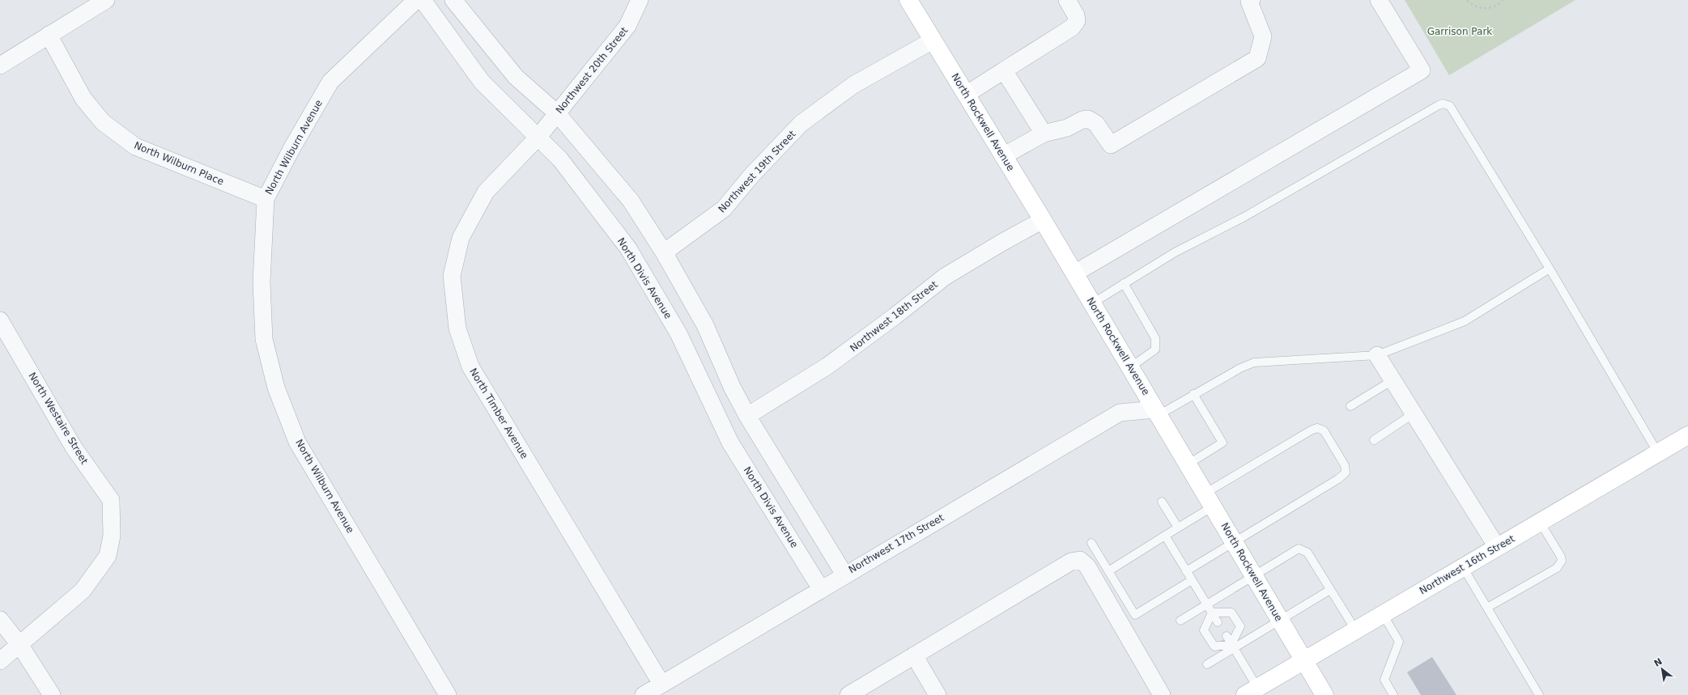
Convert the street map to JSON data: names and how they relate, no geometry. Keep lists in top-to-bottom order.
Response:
{
  "streets": {
    "main road": ["North Rockwell Avenue", "Northwest 16th Street"],
    "street": [
      "Northwest 20th Street",
      "North Wilburn Avenue",
      "North Wilburn Place",
      "Northwest 19th Street",
      "North Divis Avenue",
      "Northwest 18th Street",
      "North Timber Avenue",
      "North Westaire Street",
      "Northwest 17th Street"
    ]
  },
  "crossings": [
    ["Northwest 20th Street", "North Divis Avenue"],
    ["Northwest 20th Street", "North Timber Avenue"],
    ["North Rockwell Avenue", "Northwest 19th Street"],
    ["North Rockwell Avenue", "Northwest 18th Street"],
    ["North Rockwell Avenue", "Northwest 17th Street"],
    ["North Rockwell Avenue", "Northwest 16th Street"],
    ["North Wilburn Avenue", "North Wilburn Place"],
    ["North Divis Avenue", "North Timber Avenue"],
    ["North Divis Avenue", "Northwest 17th Street"],
    ["North Timber Avenue", "Northwest 17th Street"]
  ],
  "parks": ["Garrison Park"],
  "north": "top left"
}
